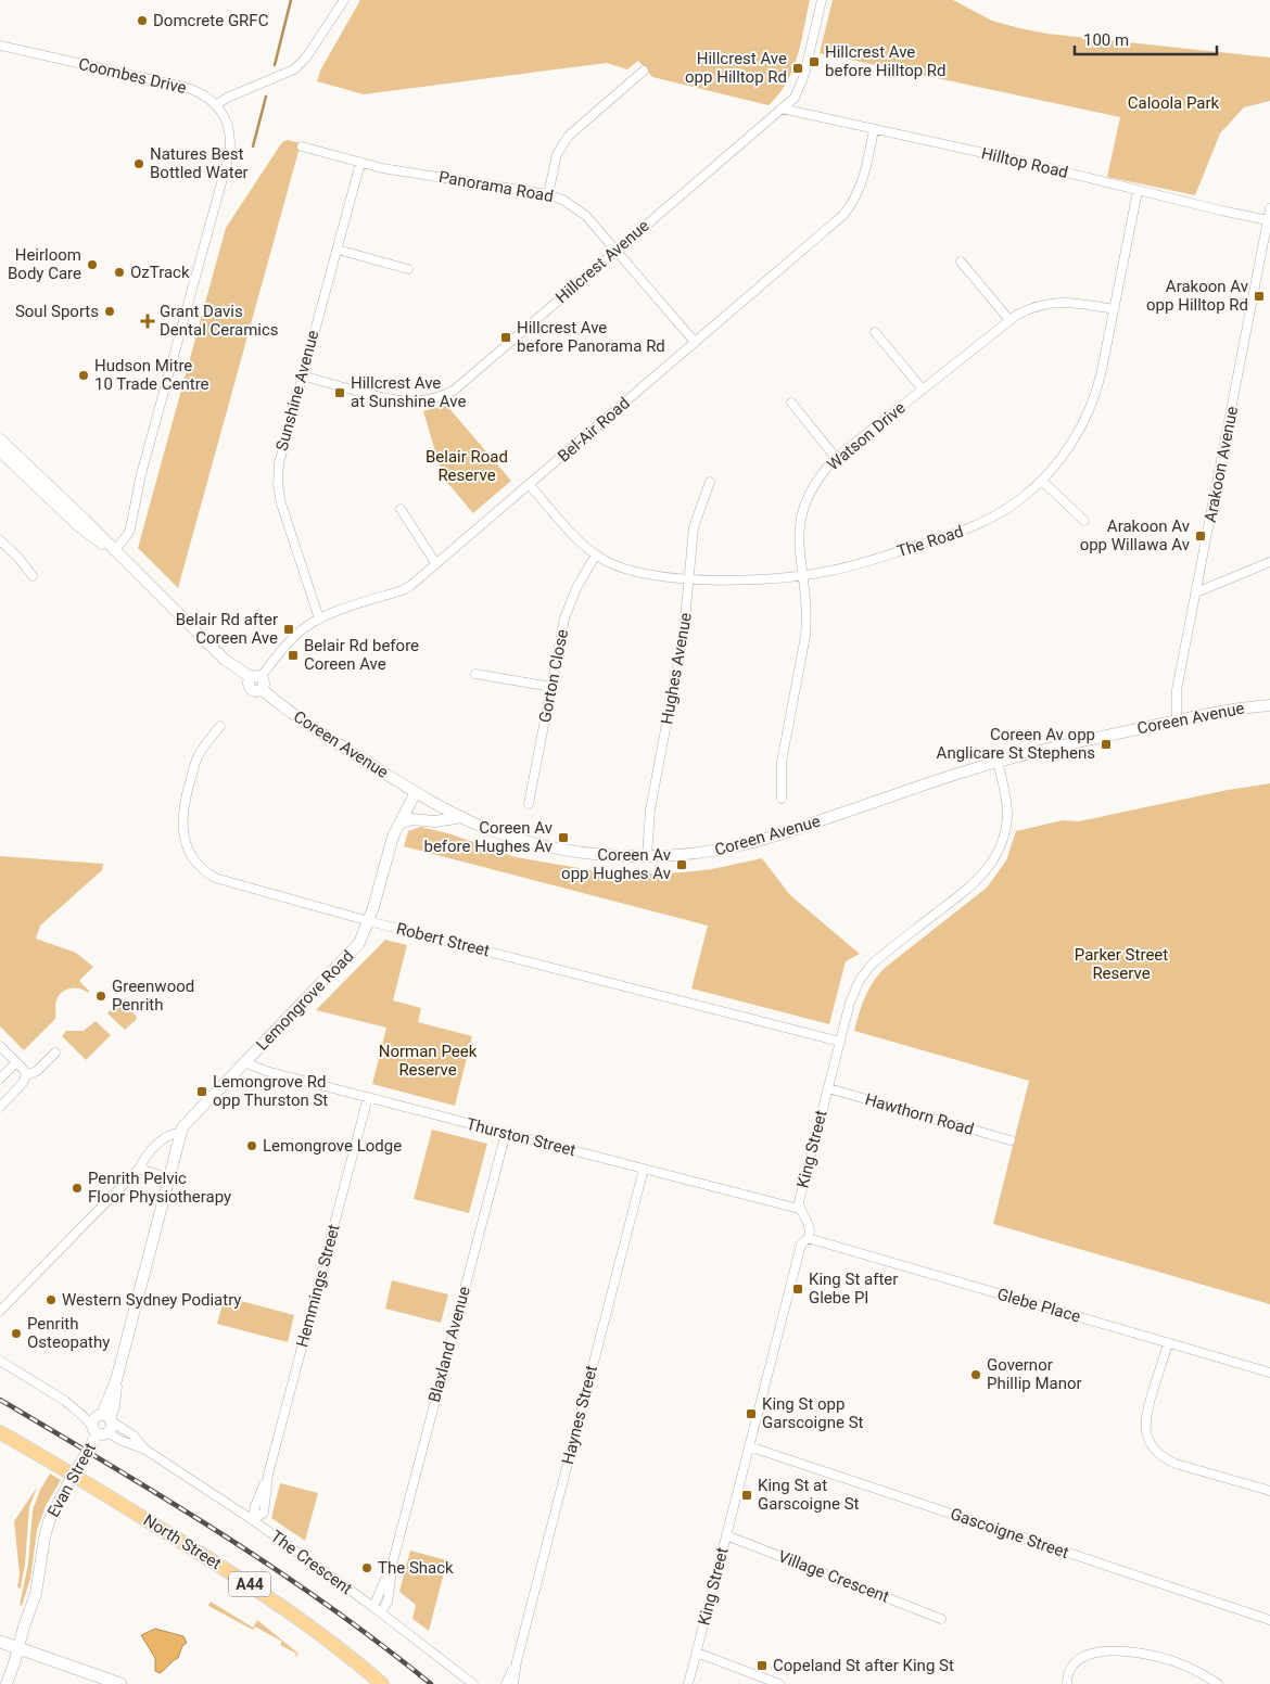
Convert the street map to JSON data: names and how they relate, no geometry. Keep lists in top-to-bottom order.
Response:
{
  "streets": {
    "highway": ["North Street", "A44"],
    "street": [
      "Coombes Drive",
      "Hilltop Road",
      "Panorama Road",
      "Hillcrest Avenue",
      "Sunshine Avenue",
      "Bel-Air Road",
      "Watson Drive",
      "Arakoon Avenue",
      "The Road",
      "Hughes Avenue",
      "Gorton Close",
      "Coreen Avenue",
      "Robert Street",
      "Lemongrove Road",
      "Hawthorn Road",
      "Thurston Street",
      "King Street",
      "Hemmings Street",
      "Glebe Place",
      "Blaxland Avenue",
      "Haynes Street",
      "Evan Street",
      "Gascoigne Street",
      "The Crescent",
      "Village Crescent"
    ]
  },
  "crossings": [
    ["Hilltop Road", "Hillcrest Avenue"],
    ["Hilltop Road", "Bel-Air Road"],
    ["Hilltop Road", "Arakoon Avenue"],
    ["Hilltop Road", "The Road"],
    ["Panorama Road", "Hillcrest Avenue"],
    ["Panorama Road", "Sunshine Avenue"],
    ["Panorama Road", "Bel-Air Road"],
    ["Hillcrest Avenue", "Sunshine Avenue"],
    ["Sunshine Avenue", "Bel-Air Road"],
    ["Bel-Air Road", "The Road"],
    ["Bel-Air Road", "Coreen Avenue"],
    ["Watson Drive", "The Road"],
    ["Arakoon Avenue", "Coreen Avenue"],
    ["The Road", "Hughes Avenue"],
    ["The Road", "Gorton Close"],
    ["Hughes Avenue", "Coreen Avenue"],
    ["Coreen Avenue", "Lemongrove Road"],
    ["Coreen Avenue", "King Street"],
    ["Robert Street", "Lemongrove Road"],
    ["Robert Street", "King Street"],
    ["Lemongrove Road", "Thurston Street"],
    ["Lemongrove Road", "Evan Street"],
    ["Hawthorn Road", "King Street"],
    ["Thurston Street", "King Street"],
    ["Thurston Street", "Hemmings Street"],
    ["Thurston Street", "Blaxland Avenue"],
    ["Thurston Street", "Haynes Street"],
    ["King Street", "Glebe Place"],
    ["King Street", "Gascoigne Street"],
    ["King Street", "Village Crescent"],
    ["Hemmings Street", "The Crescent"],
    ["Blaxland Avenue", "The Crescent"],
    ["Evan Street", "The Crescent"]
  ],
  "parks": [
    "Caloola Park",
    "Belair Road Reserve",
    "Parker Street Reserve",
    "Norman Peek Reserve"
  ],
  "places": {
    "other": [
      "Domcrete GRFC",
      "Natures Best Bottled Water",
      "Heirloom Body Care",
      "OzTrack",
      "Soul Sports",
      "Hudson Mitre 10 Trade Centre",
      "Greenwood Penrith",
      "Lemongrove Lodge",
      "Penrith Pelvic Floor Physiotherapy",
      "Western Sydney Podiatry",
      "Penrith Osteopathy",
      "Governor Phillip Manor",
      "The Shack"
    ],
    "transit": [
      "Hillcrest Ave before Hilltop Rd",
      "Hillcrest Ave opp Hilltop Rd",
      "Arakoon Av opp Hilltop Rd",
      "Hillcrest Ave before Panorama Rd",
      "Hillcrest Ave at Sunshine Ave",
      "Arakoon Av opp Willawa Av",
      "Belair Rd after Coreen Ave",
      "Belair Rd before Coreen Ave",
      "Coreen Av opp Anglicare St Stephens",
      "Coreen Av before Hughes Av",
      "Coreen Av opp Hughes Av",
      "Lemongrove Rd opp Thurston St",
      "King St after Glebe Pl",
      "King St opp Garscoigne St",
      "King St at Garscoigne St",
      "Copeland St after King St"
    ],
    "health": ["Grant Davis Dental Ceramics"]
  },
  "scale_bar": "100 m"
}
